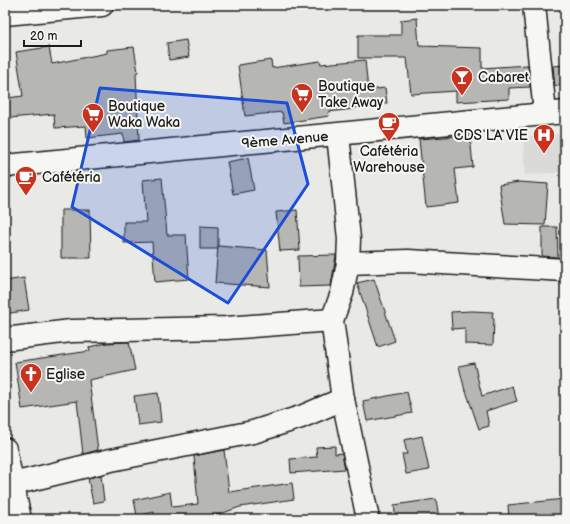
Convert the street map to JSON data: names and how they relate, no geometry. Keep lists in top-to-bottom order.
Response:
{
  "streets": {
    "street": ["9ème Avenue"]
  },
  "places": {
    "bar": ["Cabaret"],
    "supermarket": ["Boutique Take Away", "Boutique Waka Waka"],
    "cafe": ["Cafétéria Warehouse", "Cafétéria"],
    "hospital": ["CDS LA VIE"],
    "church": ["Eglise"]
  },
  "scale_bar": "20 m"
}
